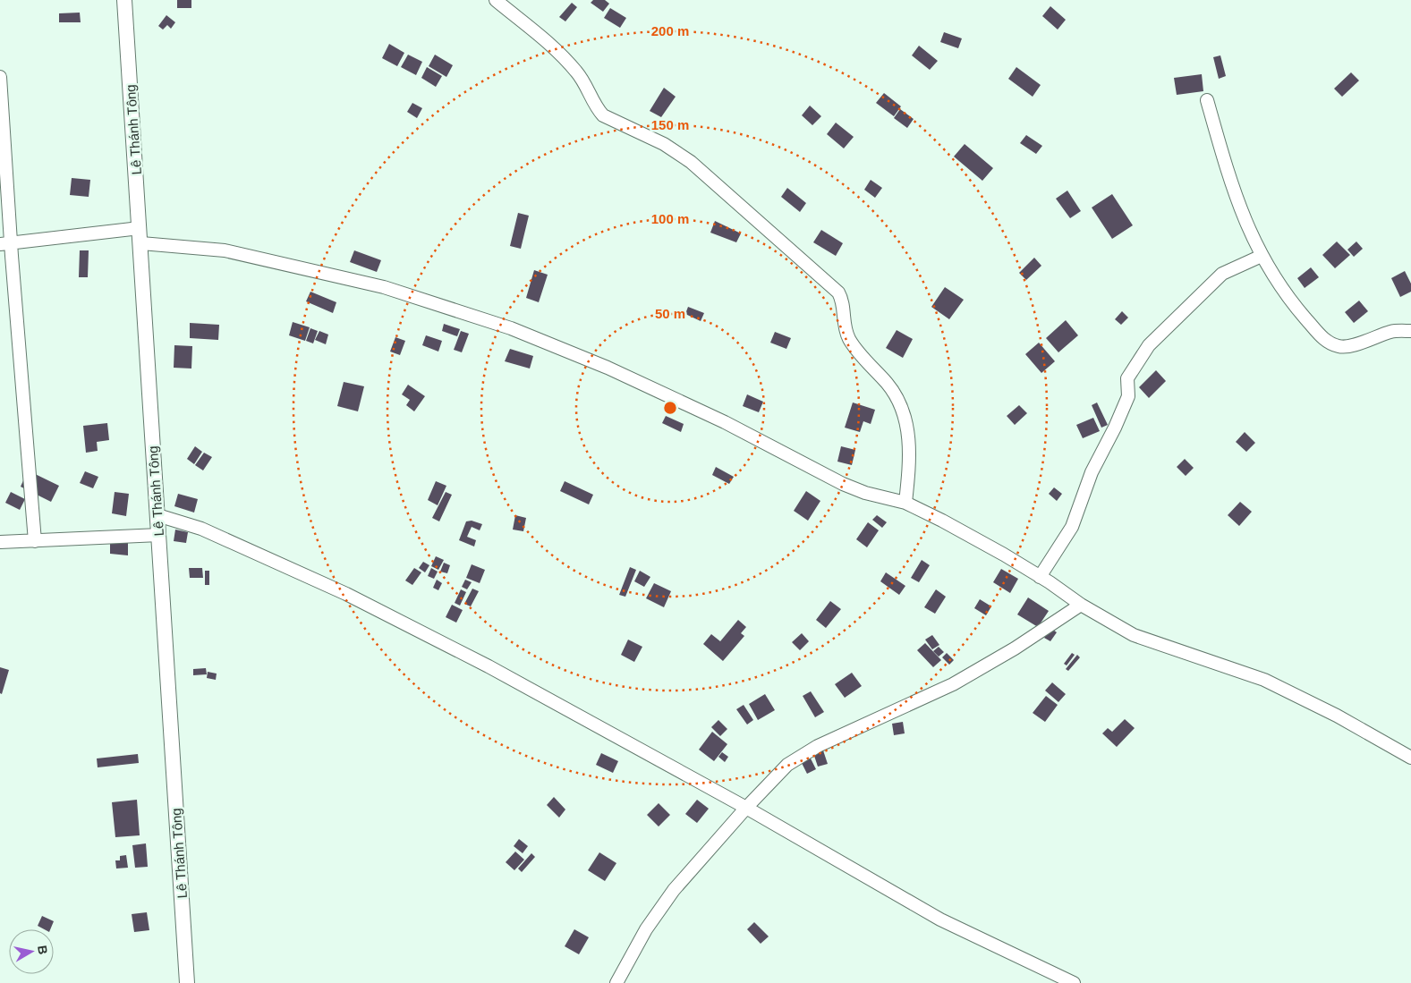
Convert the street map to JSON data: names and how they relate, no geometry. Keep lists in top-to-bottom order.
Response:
{
  "streets": {
    "street": ["Lê Thánh Tông"]
  },
  "north": "right",
  "rings": [
    "200 m",
    "150 m",
    "100 m",
    "50 m"
  ]
}
